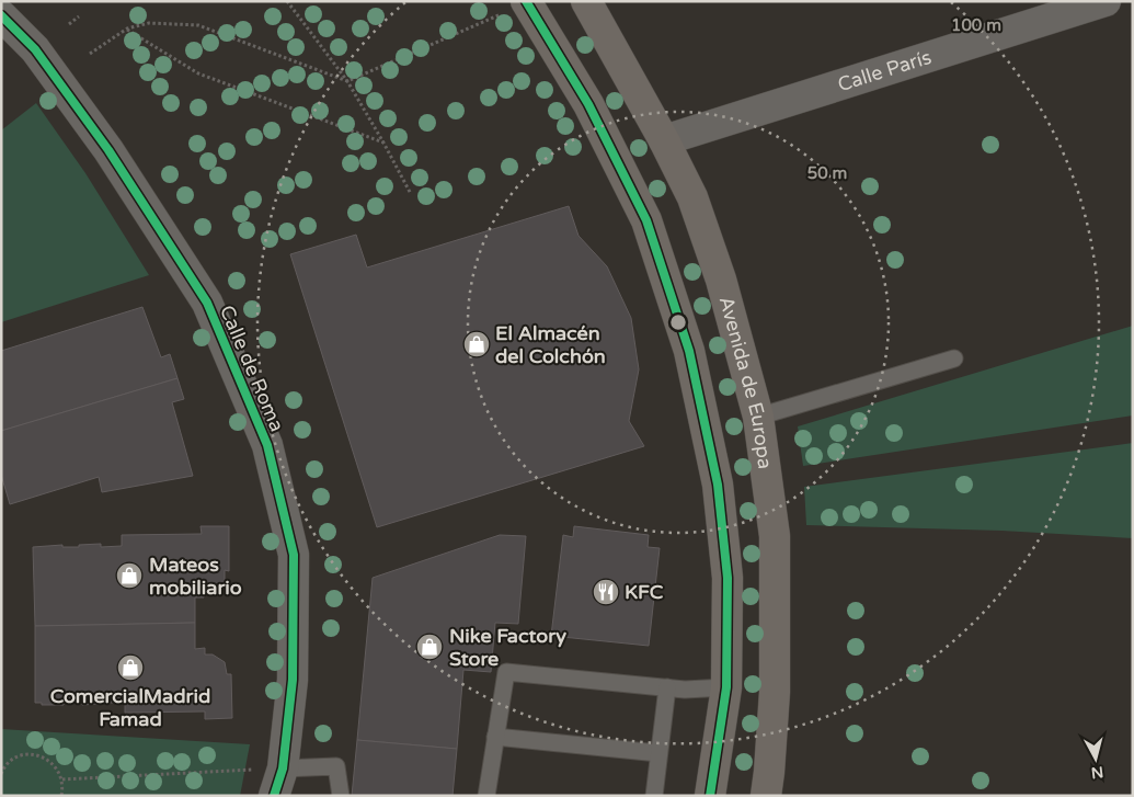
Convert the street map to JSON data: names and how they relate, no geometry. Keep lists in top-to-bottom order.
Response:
{
  "streets": {
    "street": ["Calle París", "Calle de Roma", "Avenida de Europa"]
  },
  "crossings": [
    ["Calle París", "Avenida de Europa"]
  ],
  "places": {
    "shop": [
      "El Almacén del Colchón",
      "Mateos mobiliario",
      "Nike Factory Store",
      "ComercialMadrid Famad"
    ],
    "restaurant": ["KFC"]
  },
  "north": "bottom",
  "rings": ["100 m", "50 m"]
}
